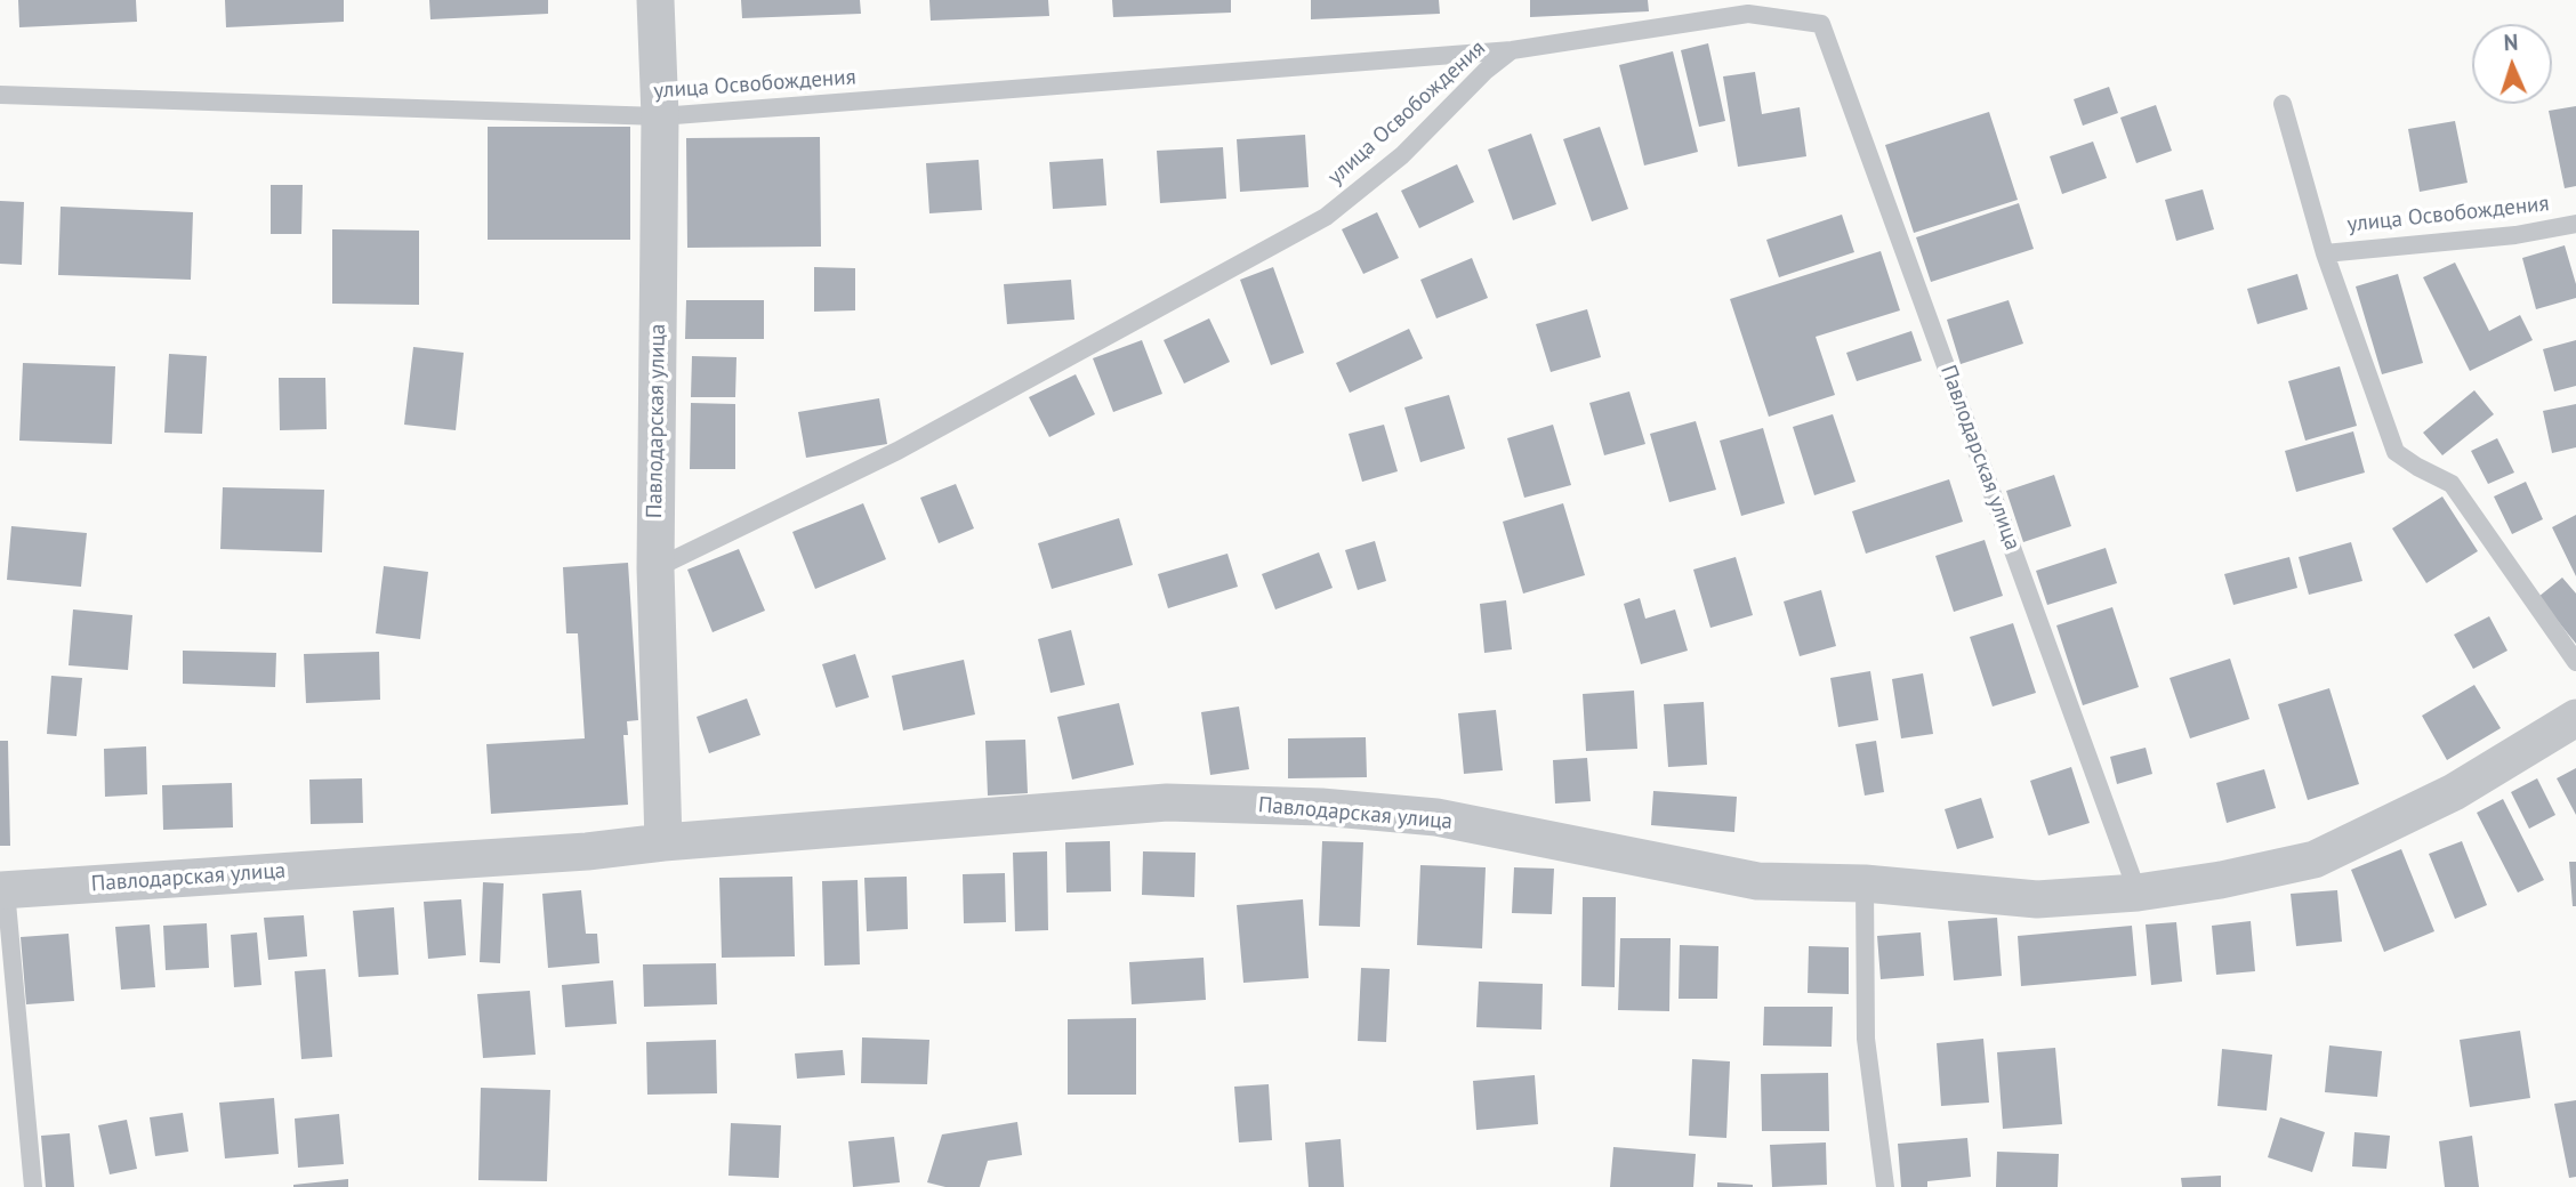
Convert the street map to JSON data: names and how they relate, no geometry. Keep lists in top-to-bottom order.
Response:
{
  "streets": {
    "street": ["Павлодарская улица"],
    "lane": ["улица Освобождения"]
  },
  "crossings": [
    ["улица Освобождения", "Павлодарская улица"]
  ],
  "north": "top"
}
